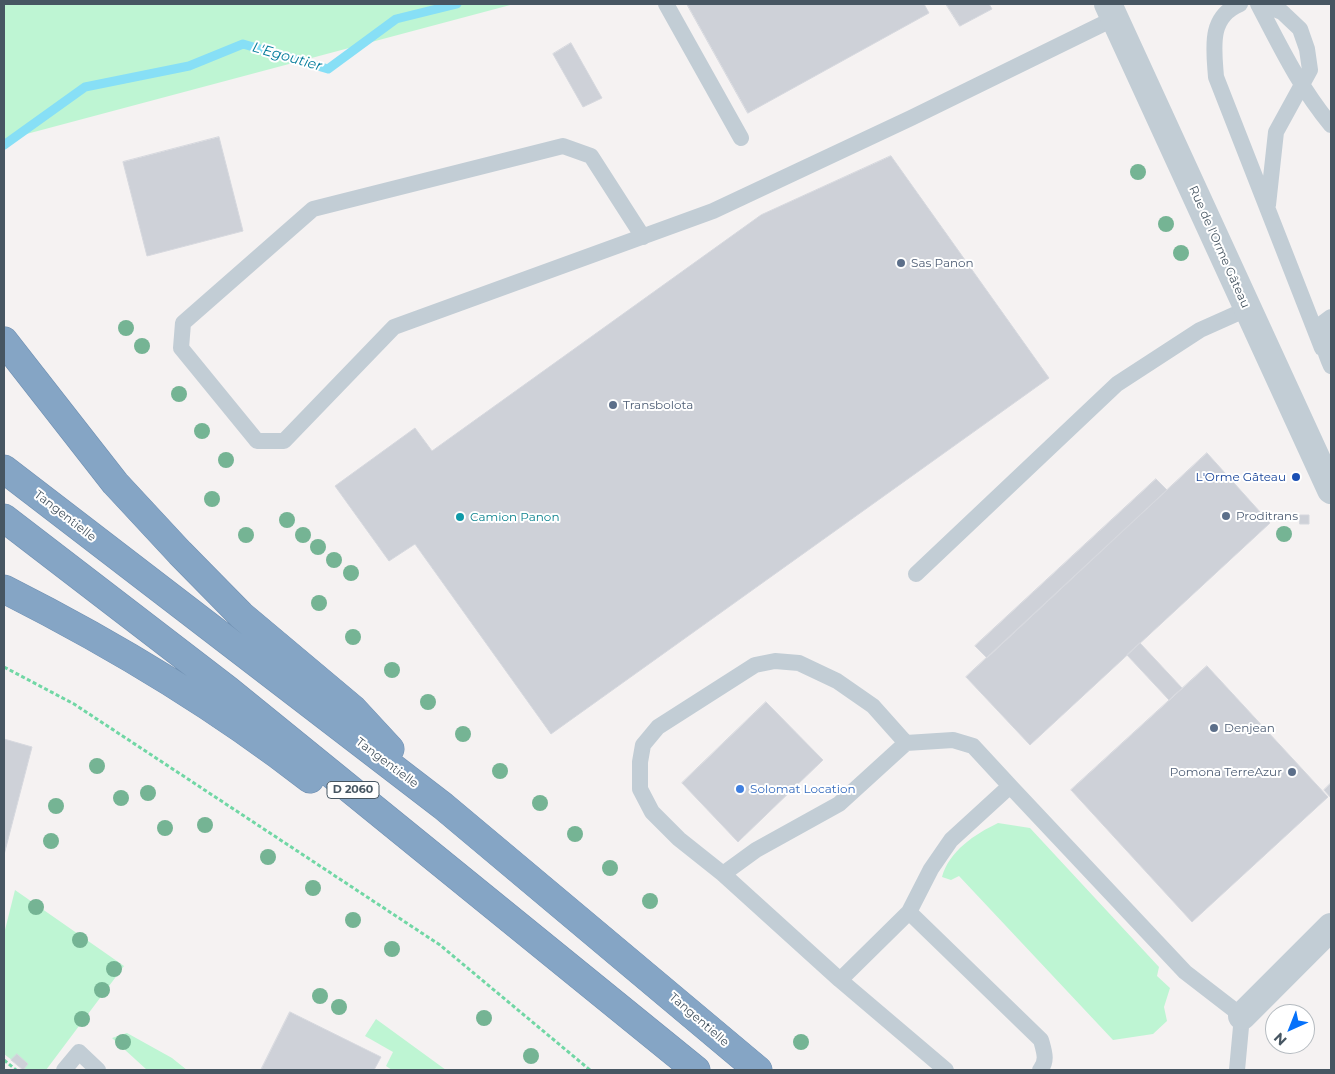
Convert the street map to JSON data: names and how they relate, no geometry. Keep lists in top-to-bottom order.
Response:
{
  "streets": {
    "highway": ["Tangentielle", "D 2060"],
    "street": ["Rue de l'Orme Gâteau"]
  },
  "water": ["L'Egoutier"],
  "places": [
    "Sas Panon",
    "Transbolota",
    "L'Orme Gâteau",
    "Proditrans",
    "Camion Panon",
    "Denjean",
    "Pomona TerreAzur",
    "Solomat Location"
  ],
  "north": "bottom left"
}
